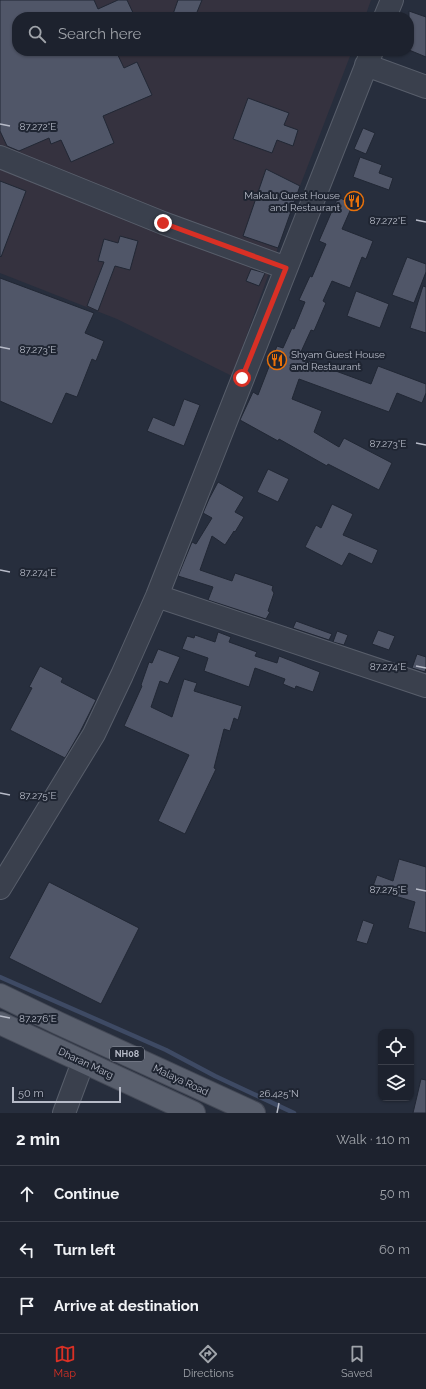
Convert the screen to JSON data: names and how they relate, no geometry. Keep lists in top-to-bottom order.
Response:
{
  "streets": {
    "main road": ["NH08", "Dharan Marg", "Malaya Road"]
  },
  "places": {
    "restaurant": ["Makalu Guest House and Restaurant", "Shyam Guest House and Restaurant"]
  },
  "scale_bar": "50 m",
  "page": {
    "search": "Search here",
    "scale": "50 m",
    "heading": ["2 min", "Walk · 110 m"],
    "list": [
      ["Continue", "50 m"],
      ["Turn left", "60 m"],
      "Arrive at destination"
    ],
    "nav": ["Map", "Directions", "Saved"]
  },
  "coordinates": [
    "87.272°E",
    "87.273°E",
    "87.274°E",
    "87.275°E",
    "87.276°E",
    "26.425°N"
  ]
}
